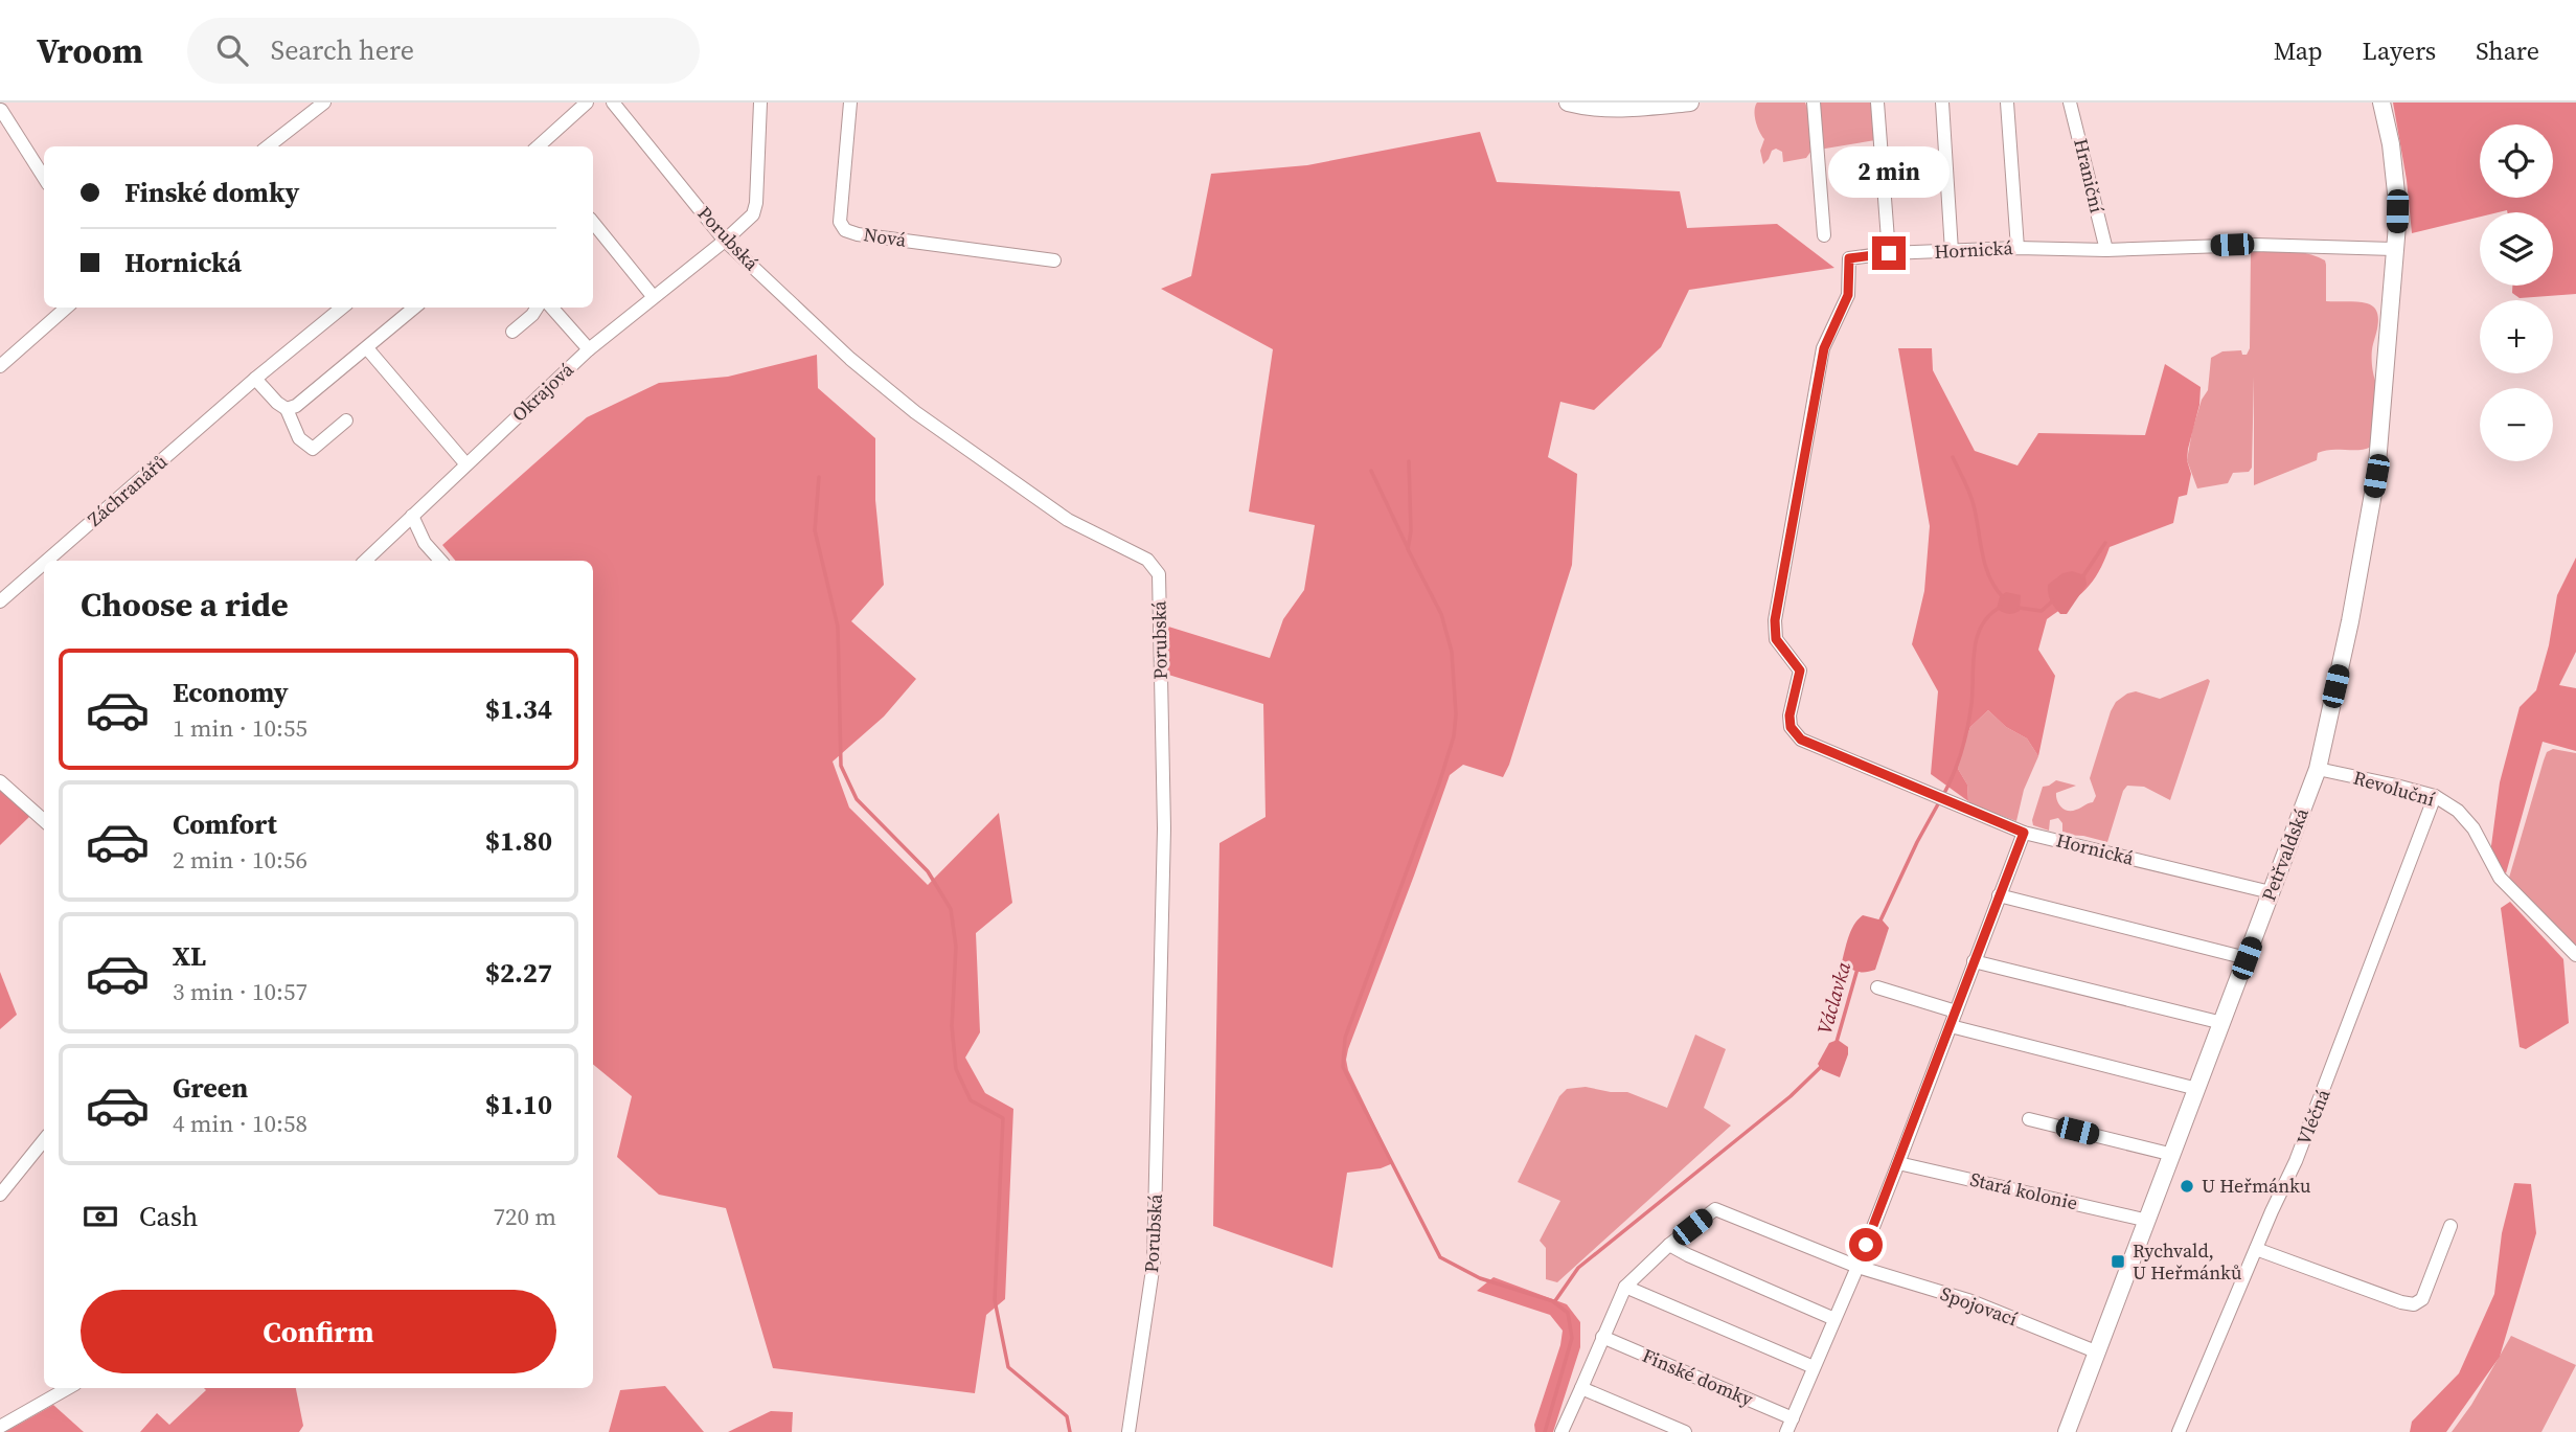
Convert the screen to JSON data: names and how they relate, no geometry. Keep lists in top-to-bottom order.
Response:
{
  "streets": {
    "street": [
      "Hraniční",
      "Nová",
      "Porubská",
      "Hornická",
      "Okrajová",
      "Záchranářů",
      "Revoluční",
      "Petřvaldská",
      "Vléčná",
      "Stará kolonie",
      "Spojovací",
      "Finské domky"
    ]
  },
  "crossings": [
    ["Hraniční", "Hornická"],
    ["Porubská", "Okrajová"],
    ["Hornická", "Petřvaldská"],
    ["Revoluční", "Petřvaldská"],
    ["Revoluční", "Vléčná"],
    ["Petřvaldská", "Stará kolonie"],
    ["Petřvaldská", "Spojovací"]
  ],
  "water": ["Václavka"],
  "places": {
    "other": ["U Heřmánku"],
    "transit": ["Rychvald, U Heřmánků"]
  },
  "page": {
    "header": "Vroom",
    "search": "Search here",
    "nav": ["Map", "Layers", "Share"],
    "map_buttons": ["+", "−"],
    "bubble": "2 min",
    "banner": ["Finské domky", "Hornická"],
    "heading": "Choose a ride",
    "list": [
      {
        "name": "Economy",
        "note": "1 min · 10:55",
        "value": "$1.34"
      },
      {
        "name": "Comfort",
        "note": "2 min · 10:56",
        "value": "$1.80"
      },
      {
        "name": "XL",
        "note": "3 min · 10:57",
        "value": "$2.27"
      },
      {
        "name": "Green",
        "note": "4 min · 10:58",
        "value": "$1.10"
      }
    ],
    "pay": ["Cash", "720 m"],
    "buttons": "Confirm"
  }
}
